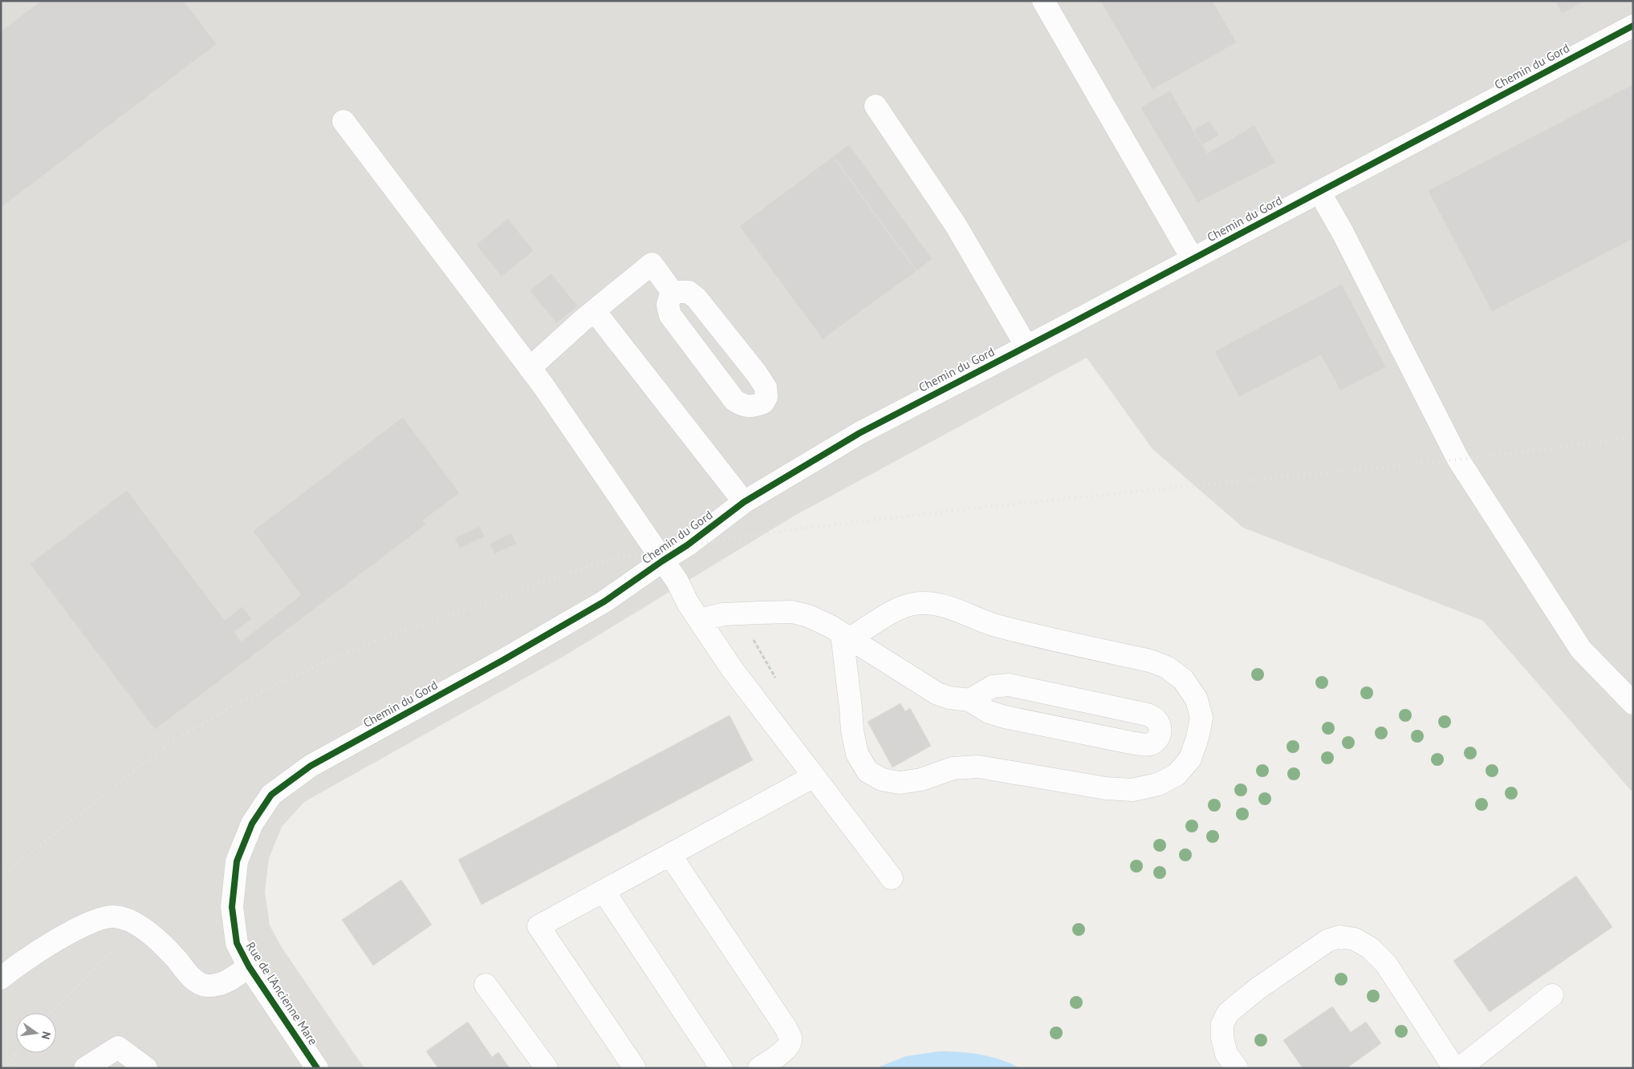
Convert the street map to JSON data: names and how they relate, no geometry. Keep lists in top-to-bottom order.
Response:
{
  "streets": {
    "street": ["Chemin du Gord", "Rue de l'Ancienne Mare"]
  },
  "crossings": [
    ["Chemin du Gord", "Rue de l'Ancienne Mare"]
  ],
  "north": "right"
}
